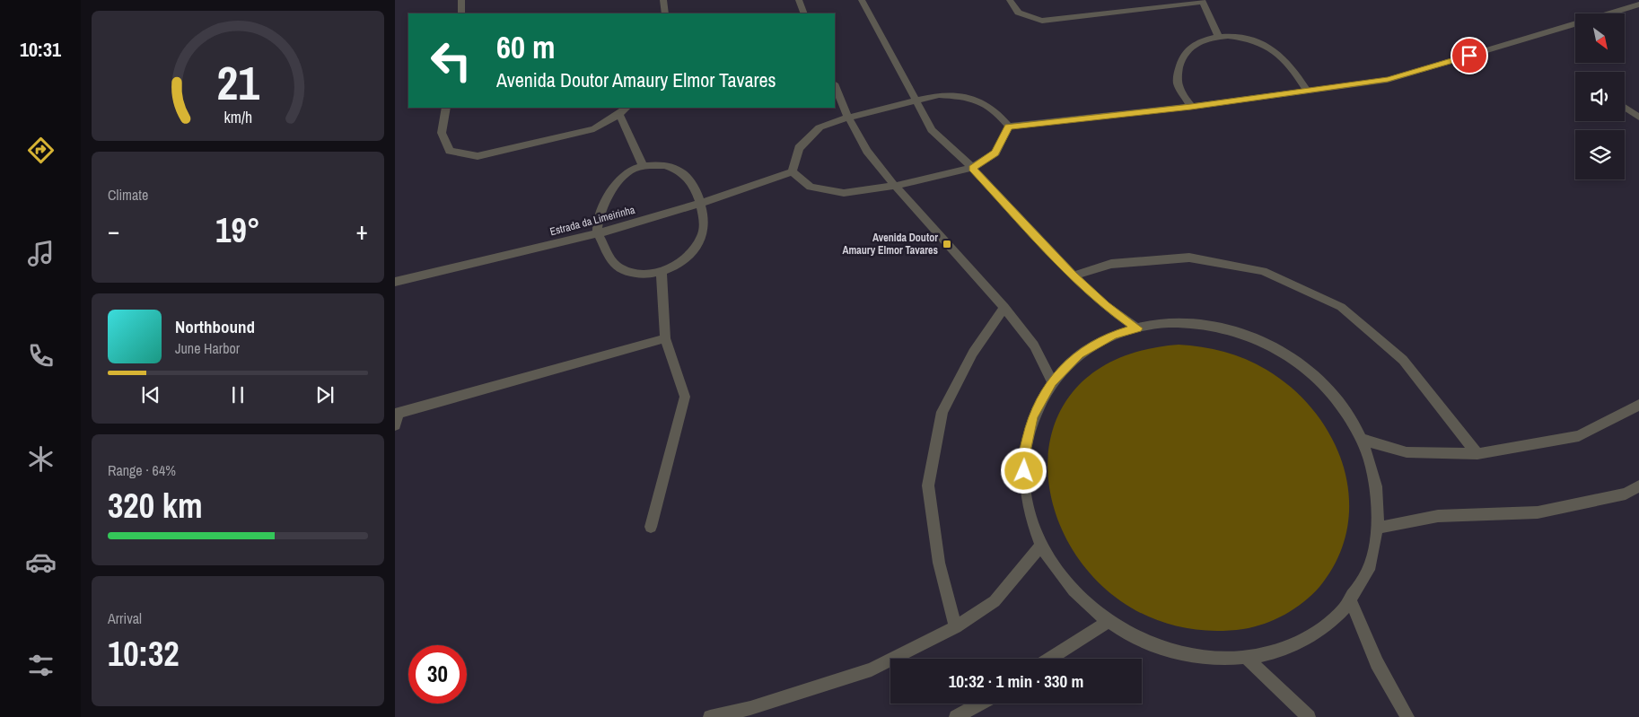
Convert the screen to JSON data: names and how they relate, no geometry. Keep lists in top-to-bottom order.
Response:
{
  "streets": {
    "street": ["Estrada da Limeirinha"]
  },
  "places": {
    "transit": ["Avenida Doutor Amaury Elmor Tavares"]
  },
  "north": "bottom right",
  "page": {
    "tabs": "10:31",
    "turn": ["60 m", "Avenida Doutor Amaury Elmor Tavares"],
    "tile": [
      "Climate",
      ["Range · 64%", "320 km"],
      ["Arrival", "10:32"]
    ],
    "heat": ["−", "19°", "+"],
    "song": ["Northbound", "June Harbor"],
    "limit": "30",
    "trip": "10:32 · 1 min · 330 m",
    "gauge": ["21", "km/h"]
  }
}
